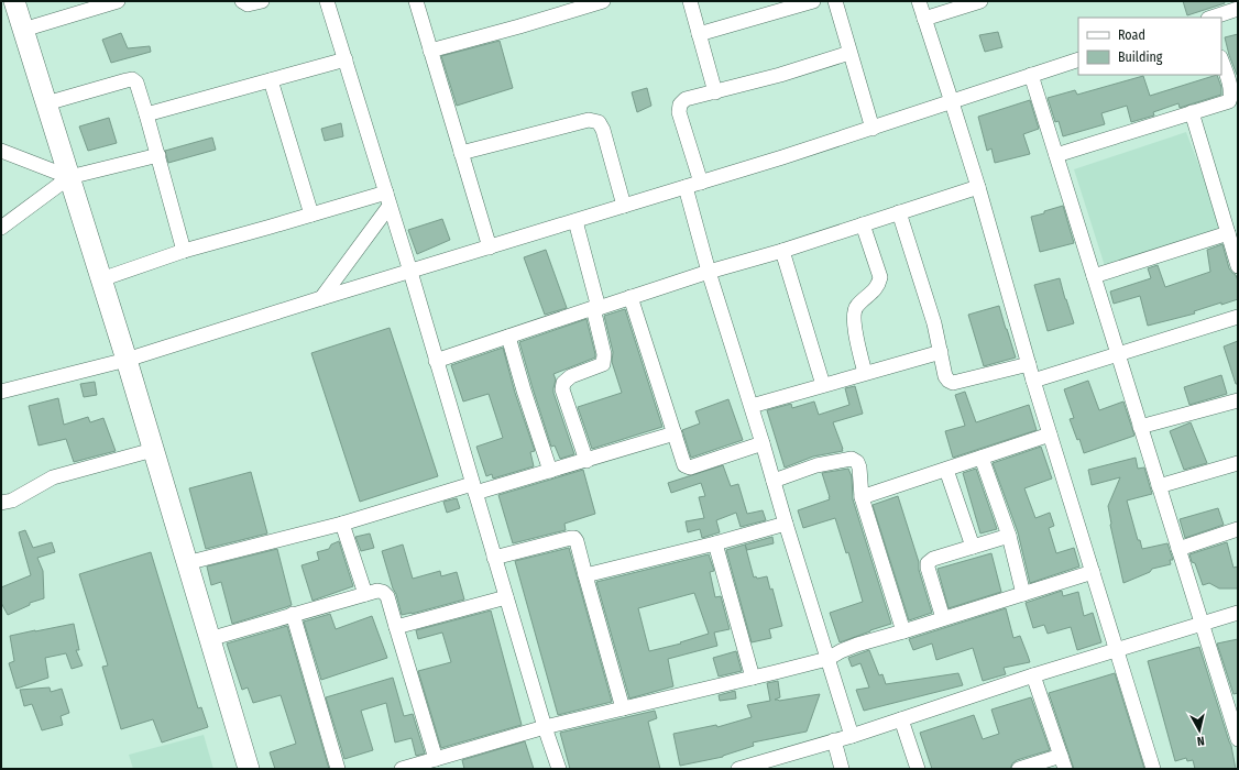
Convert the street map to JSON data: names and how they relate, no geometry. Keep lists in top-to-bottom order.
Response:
{
  "legend": ["Road", "Building"],
  "north": "bottom"
}
